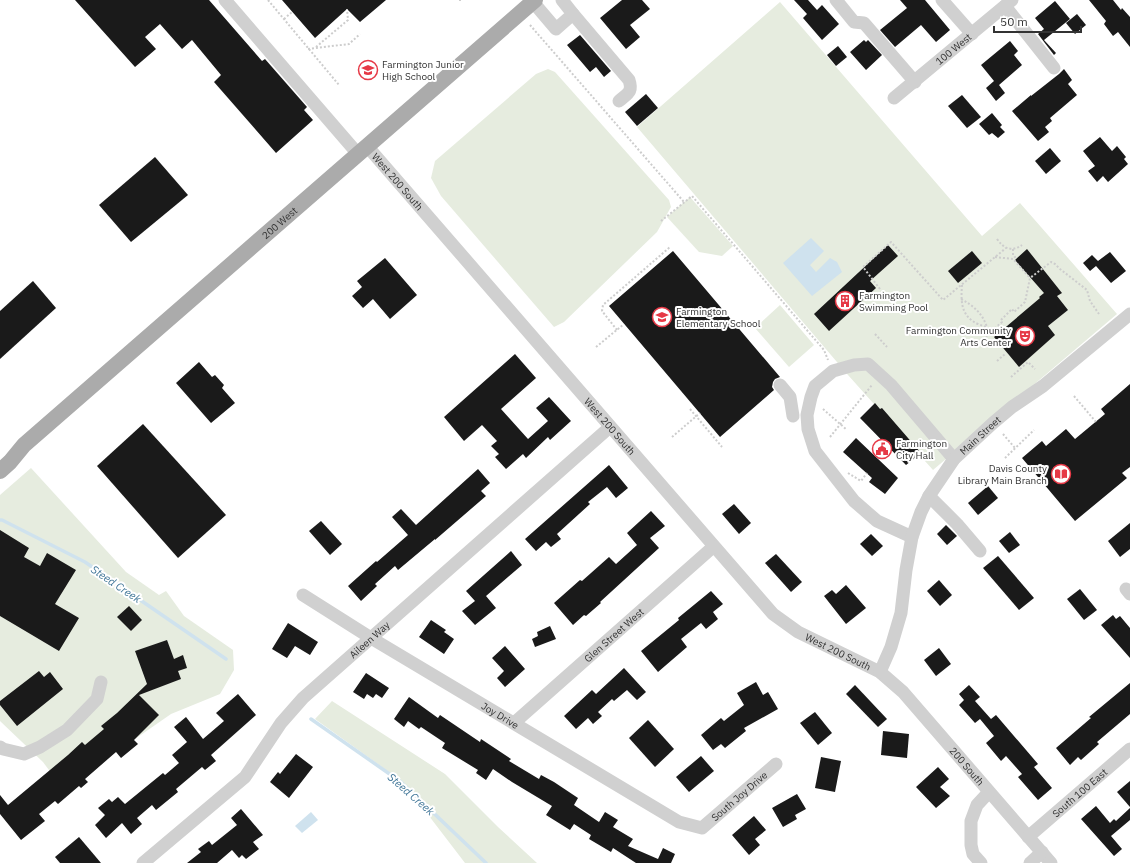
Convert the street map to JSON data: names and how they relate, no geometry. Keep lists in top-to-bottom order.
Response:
{
  "streets": {
    "main road": ["200 West"],
    "street": [
      "100 West",
      "West 200 South",
      "Main Street",
      "Glen Street West",
      "Aileen Way",
      "Joy Drive",
      "200 South",
      "South 100 East",
      "South Joy Drive"
    ]
  },
  "crossings": [
    ["West 200 South", "200 West"],
    ["West 200 South", "Main Street"],
    ["West 200 South", "Glen Street West"],
    ["West 200 South", "Aileen Way"],
    ["West 200 South", "200 South"],
    ["Main Street", "200 South"],
    ["Glen Street West", "Joy Drive"],
    ["Aileen Way", "Joy Drive"],
    ["Joy Drive", "South Joy Drive"],
    ["200 South", "South 100 East"]
  ],
  "water": ["Steed Creek"],
  "places": {
    "school or university": ["Farmington Junior High School", "Farmington Elementary School"],
    "building": ["Farmington Swimming Pool"],
    "theatre": ["Farmington Community Arts Center"],
    "public building": ["Farmington City Hall"],
    "library": ["Davis County Library Main Branch"]
  },
  "scale_bar": "50 m"
}
